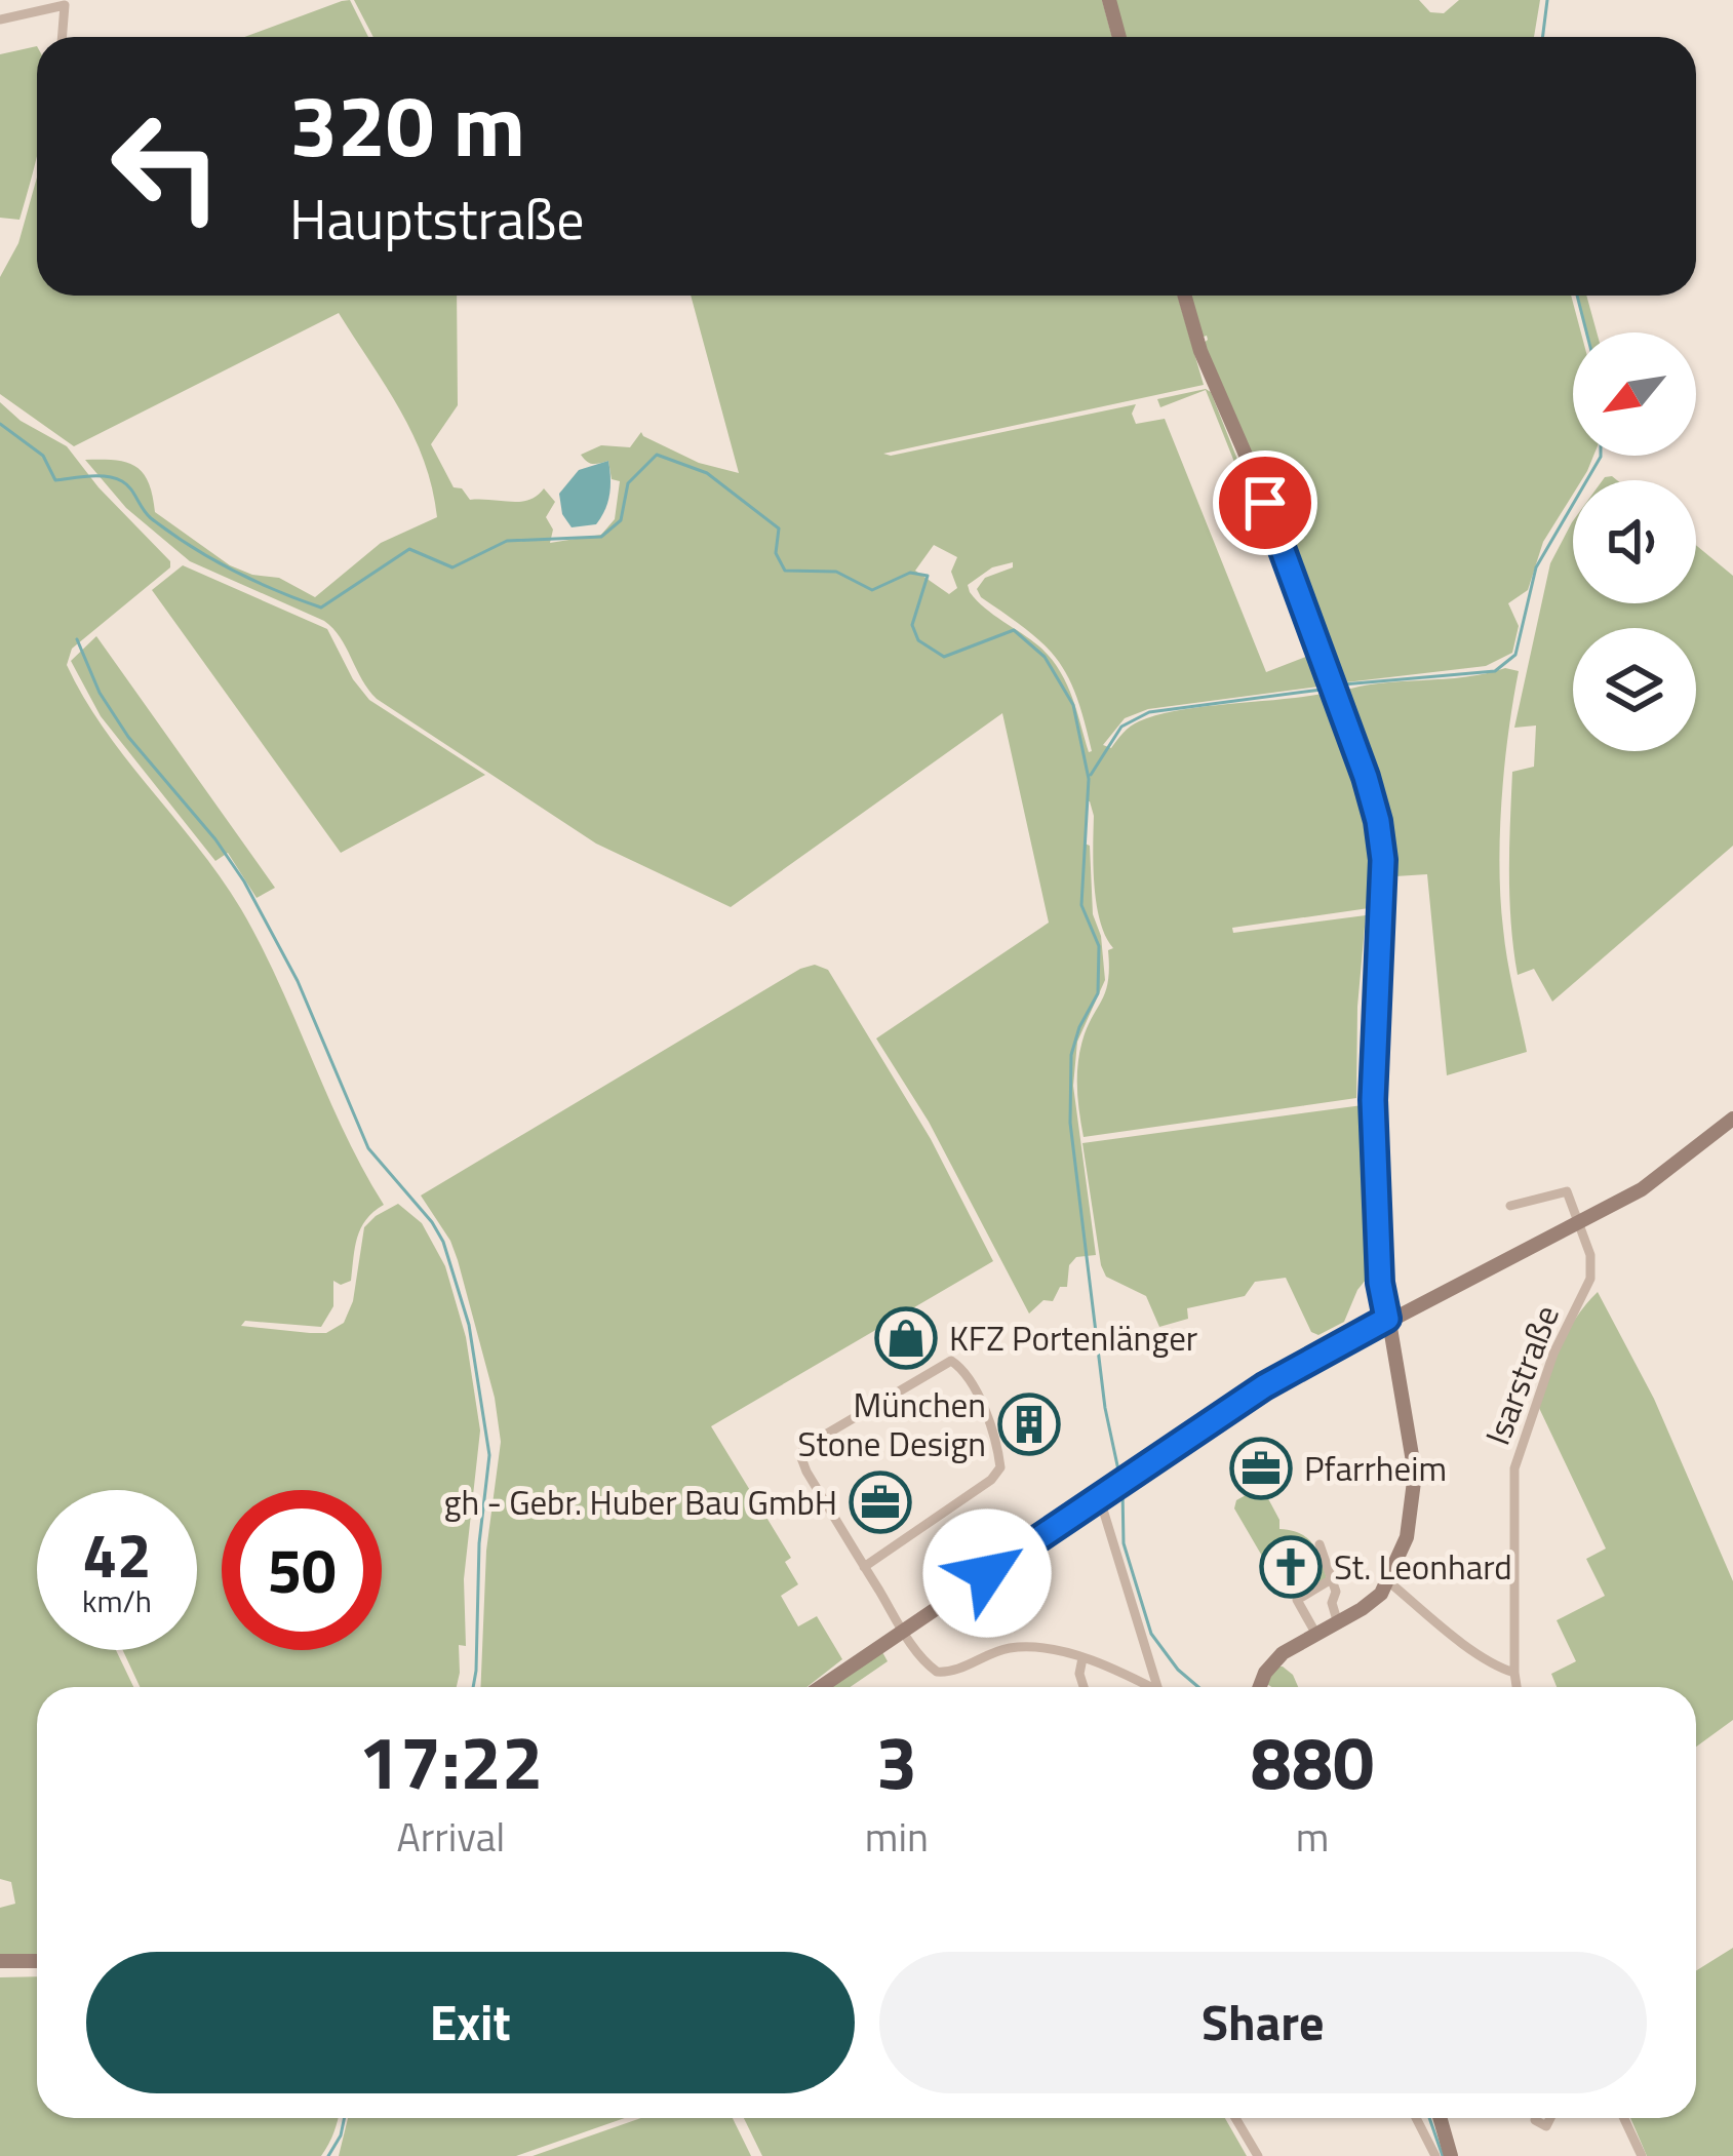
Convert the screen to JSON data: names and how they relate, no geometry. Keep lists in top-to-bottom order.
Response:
{
  "streets": {
    "street": ["Isarstraße"]
  },
  "places": {
    "shop": ["KFZ Portenlänger"],
    "building": ["München Stone Design"],
    "office": ["Pfarrheim", "gh - Gebr. Huber Bau GmbH"],
    "church": ["St. Leonhard"]
  },
  "north": "bottom left",
  "page": {
    "turn": ["320 m", "Hauptstraße"],
    "speed": "42 km/h",
    "limit": "50",
    "eta": [
      "17:22",
      "Arrival",
      "3",
      "min",
      "880",
      "m"
    ],
    "buttons": ["Exit", "Share"]
  }
}
